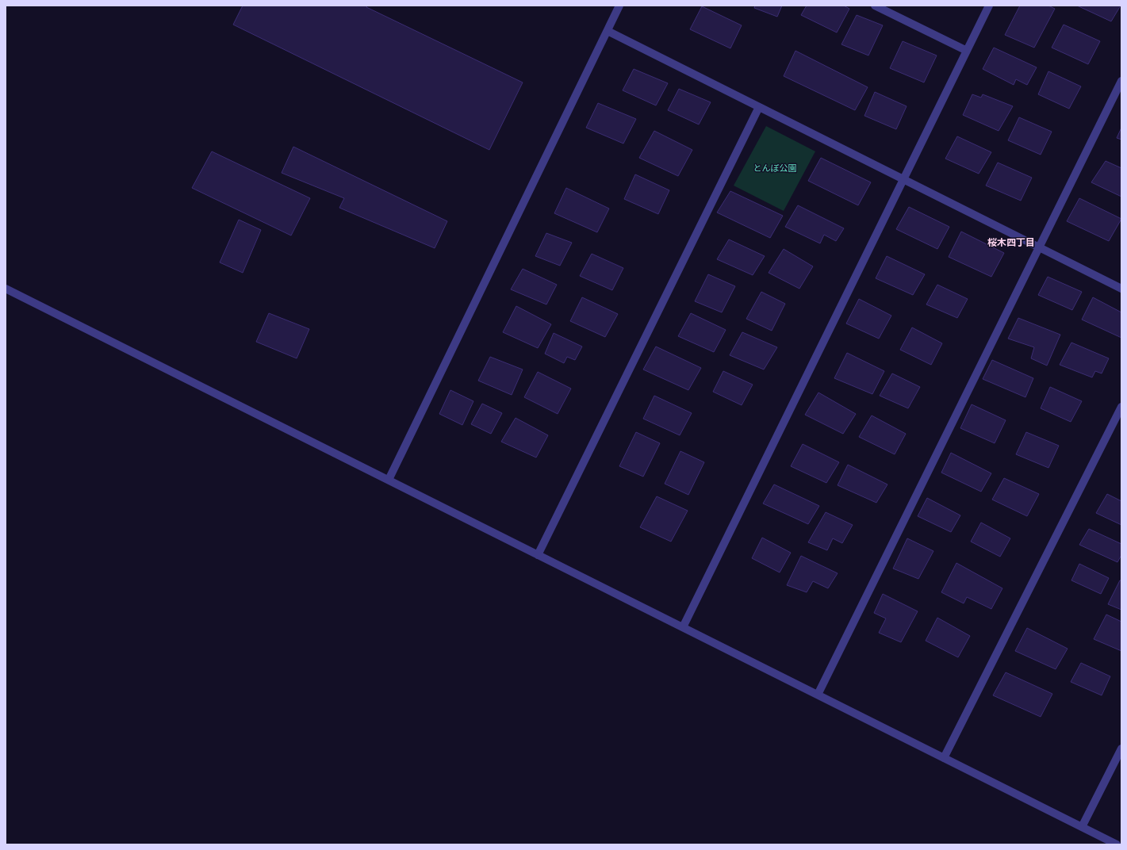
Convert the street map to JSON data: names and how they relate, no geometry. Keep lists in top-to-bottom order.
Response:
{
  "districts": ["桜木四丁目"],
  "parks": ["とんぼ公園"]
}
